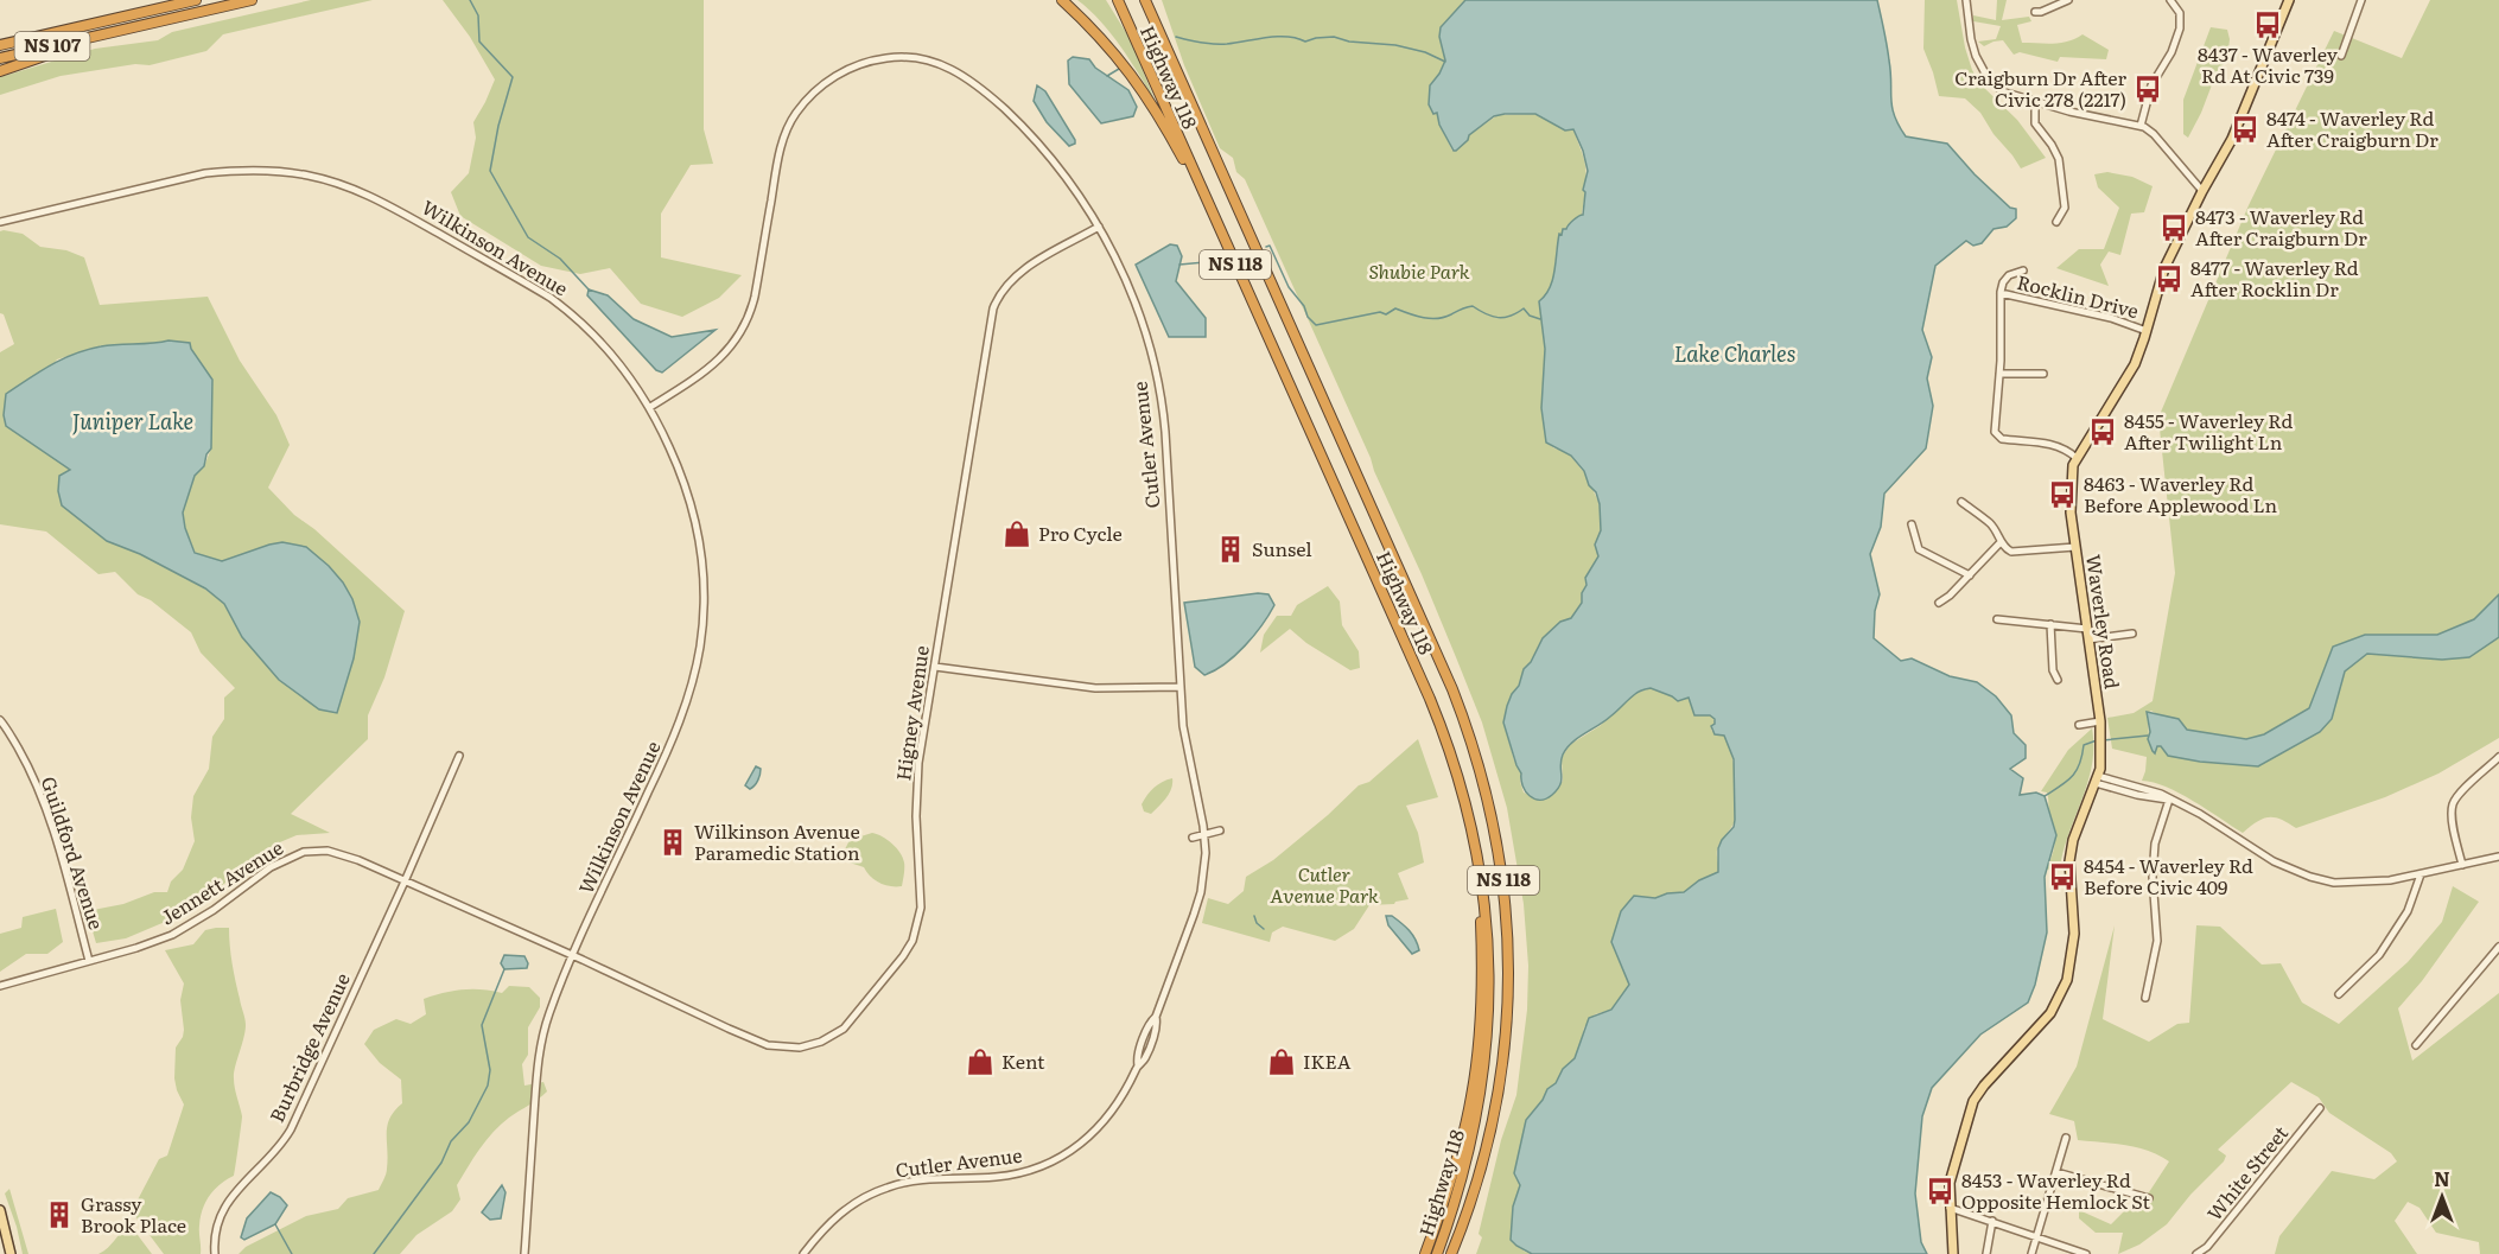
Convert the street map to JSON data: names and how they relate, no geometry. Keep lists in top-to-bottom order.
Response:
{
  "streets": {
    "highway": ["NS 107", "Highway 118", "NS 118"],
    "main road": ["Waverley Road"],
    "street": [
      "Wilkinson Avenue",
      "Rocklin Drive",
      "Cutler Avenue",
      "Higney Avenue",
      "Guildford Avenue",
      "Jennett Avenue",
      "Burbridge Avenue",
      "White Street"
    ]
  },
  "crossings": [
    ["Wilkinson Avenue", "Cutler Avenue"],
    ["Wilkinson Avenue", "Higney Avenue"],
    ["Wilkinson Avenue", "Jennett Avenue"],
    ["Rocklin Drive", "Waverley Road"],
    ["Cutler Avenue", "Higney Avenue"],
    ["Higney Avenue", "Jennett Avenue"],
    ["Guildford Avenue", "Jennett Avenue"],
    ["Jennett Avenue", "Burbridge Avenue"]
  ],
  "water": ["Lake Charles", "Juniper Lake"],
  "parks": ["Shubie Park", "Cutler Avenue Park"],
  "places": {
    "bus stop": [
      "8437 - Waverley Rd At Civic 739",
      "Craigburn Dr After Civic 278 (2217)",
      "8474 - Waverley Rd After Craigburn Dr",
      "8473 - Waverley Rd After Craigburn Dr",
      "8477 - Waverley Rd After Rocklin Dr",
      "8455 - Waverley Rd After Twilight Ln",
      "8463 - Waverley Rd Before Applewood Ln",
      "8454 - Waverley Rd Before Civic 409",
      "8453 - Waverley Rd Opposite Hemlock St"
    ],
    "shop": ["Pro Cycle", "Kent", "IKEA"],
    "building": ["Sunsel", "Wilkinson Avenue Paramedic Station", "Grassy Brook Place"]
  },
  "north": "top"
}
